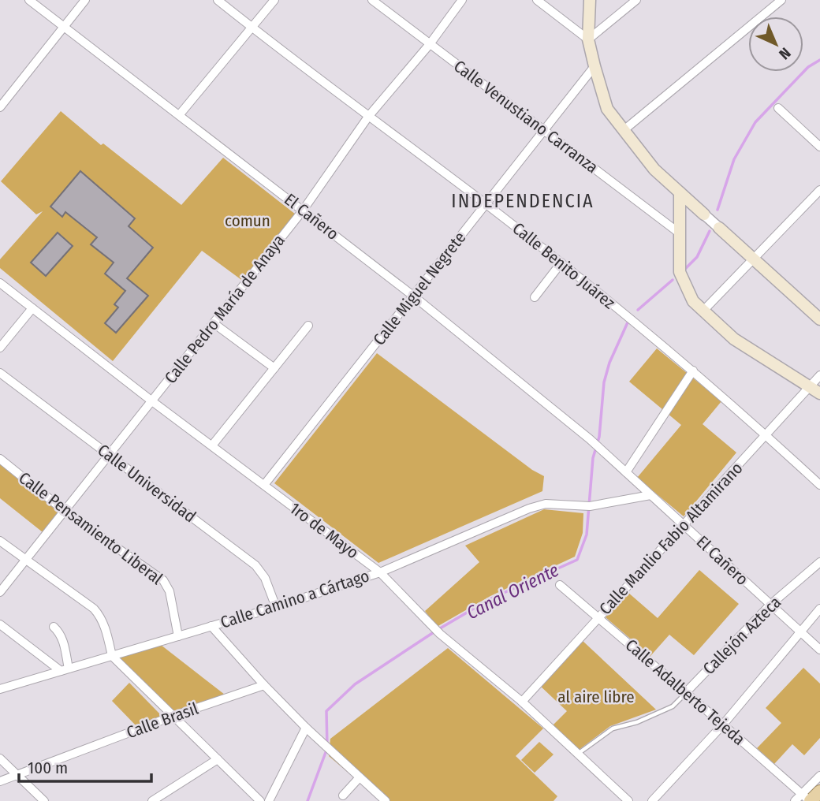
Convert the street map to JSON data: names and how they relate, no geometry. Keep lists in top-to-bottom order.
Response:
{
  "streets": {
    "street": [
      "Calle Venustiano Carranza",
      "El Cañero",
      "Calle Benito Juárez",
      "Calle Miguel Negrete",
      "Calle Pedro María de Anaya",
      "Calle Universidad",
      "Calle Pensamiento Liberal",
      "1ro de Mayo",
      "Calle Manlio Fabio Altamirano",
      "Calle Camino a Cártago",
      "Callejón Azteca",
      "Calle Adalberto Tejeda",
      "Calle Brasil"
    ]
  },
  "crossings": [
    ["Calle Venustiano Carranza", "Calle Miguel Negrete"],
    ["Calle Venustiano Carranza", "Calle Pedro María de Anaya"],
    ["El Cañero", "Calle Miguel Negrete"],
    ["El Cañero", "Calle Pedro María de Anaya"],
    ["El Cañero", "Calle Manlio Fabio Altamirano"],
    ["El Cañero", "Calle Camino a Cártago"],
    ["El Cañero", "Callejón Azteca"],
    ["Calle Benito Juárez", "Calle Miguel Negrete"],
    ["Calle Benito Juárez", "Calle Pedro María de Anaya"],
    ["Calle Benito Juárez", "Calle Manlio Fabio Altamirano"],
    ["Calle Miguel Negrete", "1ro de Mayo"],
    ["Calle Pedro María de Anaya", "Calle Universidad"],
    ["Calle Pedro María de Anaya", "Calle Pensamiento Liberal"],
    ["Calle Pedro María de Anaya", "1ro de Mayo"],
    ["Calle Universidad", "Calle Camino a Cártago"],
    ["Calle Pensamiento Liberal", "Calle Camino a Cártago"],
    ["1ro de Mayo", "Calle Manlio Fabio Altamirano"],
    ["1ro de Mayo", "Calle Camino a Cártago"],
    ["1ro de Mayo", "Callejón Azteca"],
    ["Calle Manlio Fabio Altamirano", "Calle Adalberto Tejeda"],
    ["Callejón Azteca", "Calle Adalberto Tejeda"]
  ],
  "districts": ["INDEPENDENCIA"],
  "water": ["Canal Oriente"],
  "parks": ["comun", "al aire libre"],
  "scale_bar": "100 m",
  "north": "bottom right"
}
